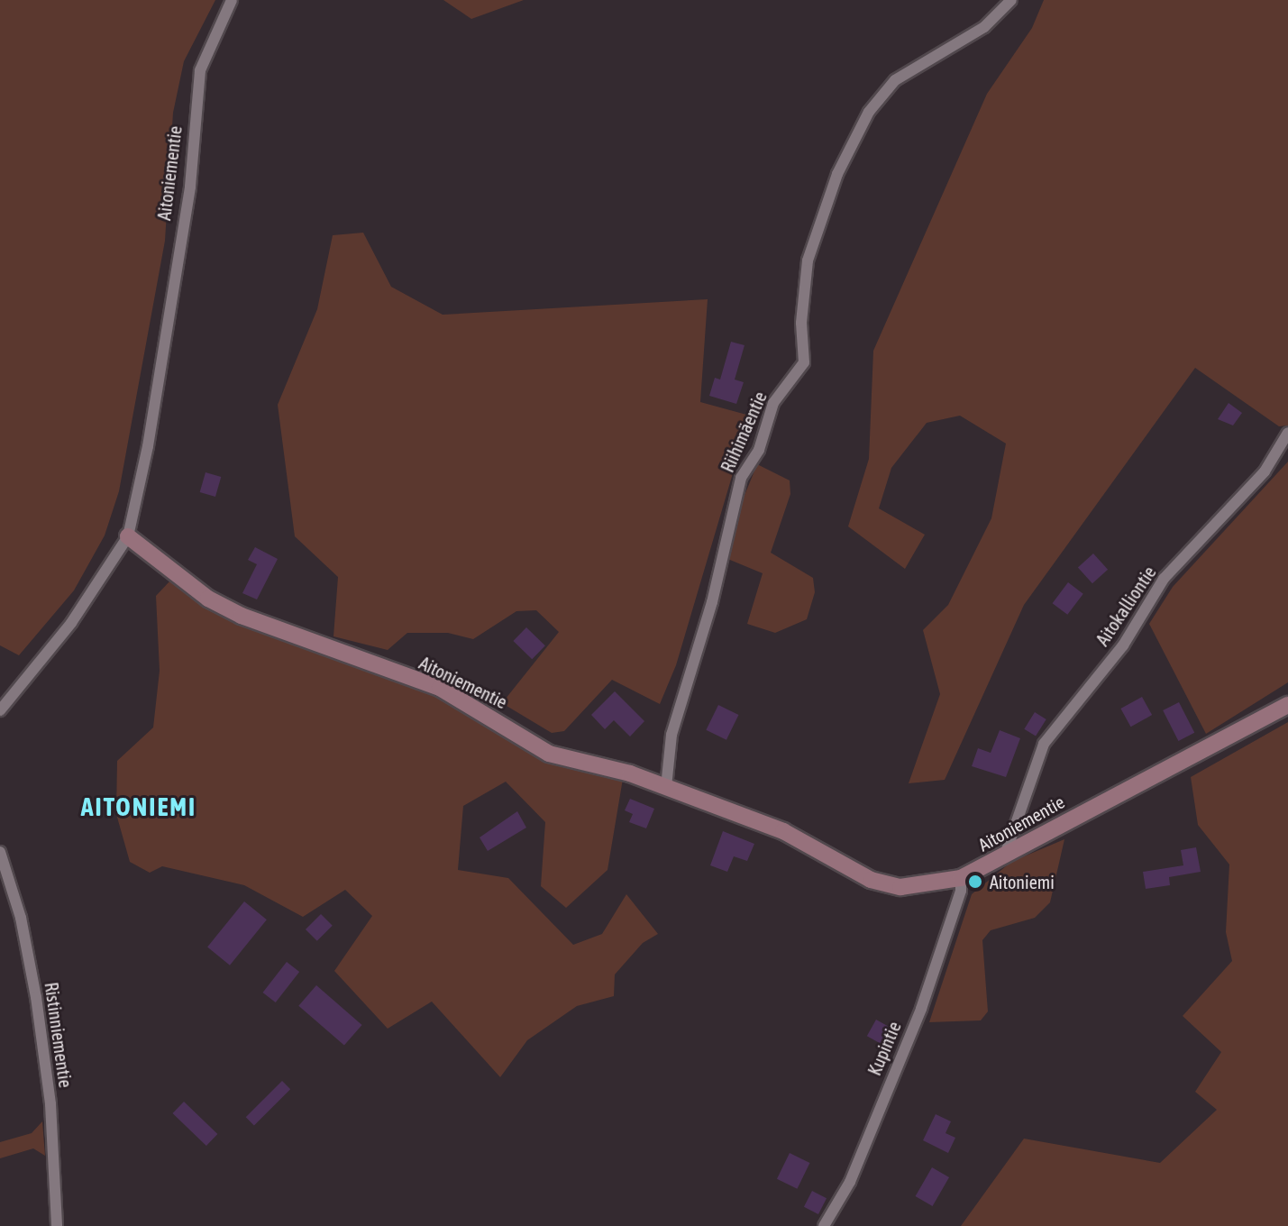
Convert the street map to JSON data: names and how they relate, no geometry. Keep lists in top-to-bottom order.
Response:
{
  "streets": {
    "street": [
      "Aitoniementie",
      "Riihimäentie",
      "Aitokalliontie",
      "Ristinniementie",
      "Kupintie"
    ]
  },
  "crossings": [
    ["Aitoniementie", "Riihimäentie"],
    ["Aitoniementie", "Aitokalliontie"],
    ["Aitoniementie", "Kupintie"]
  ],
  "districts": ["AITONIEMI"],
  "places": ["Aitoniemi"]
}
